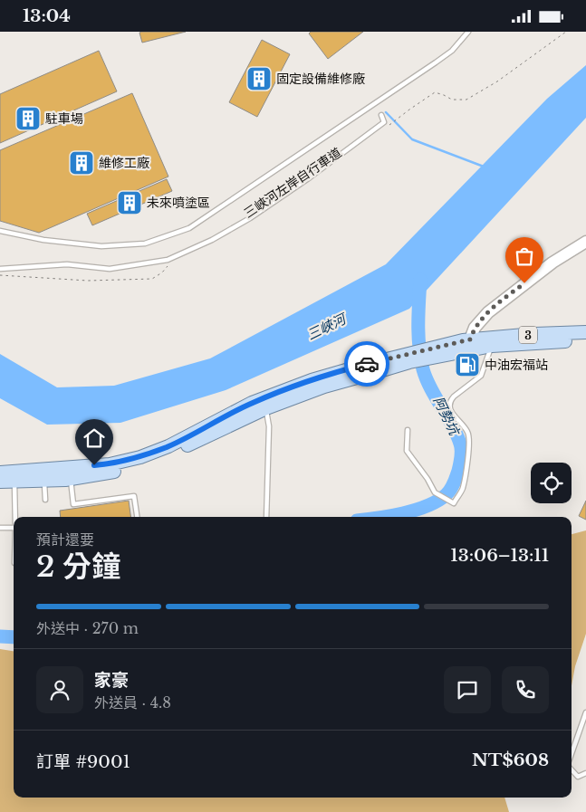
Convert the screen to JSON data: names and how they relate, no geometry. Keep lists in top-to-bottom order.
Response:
{
  "streets": {
    "main road": ["3"]
  },
  "water": ["三峽河", "阿勢坑"],
  "places": {
    "building": [
      "固定設備維修廠",
      "駐車場",
      "維修工廠",
      "未來噴塗區"
    ],
    "fuel station": ["中油宏福站"]
  },
  "page": {
    "status": "13:04",
    "heading": ["2 分鐘", "預計還要", "13:06–13:11"],
    "panel": [
      "家豪",
      "外送員 · 4.8",
      "訂單 #9001",
      "NT$608"
    ],
    "bar": "外送中 · 270 m"
  }
}
